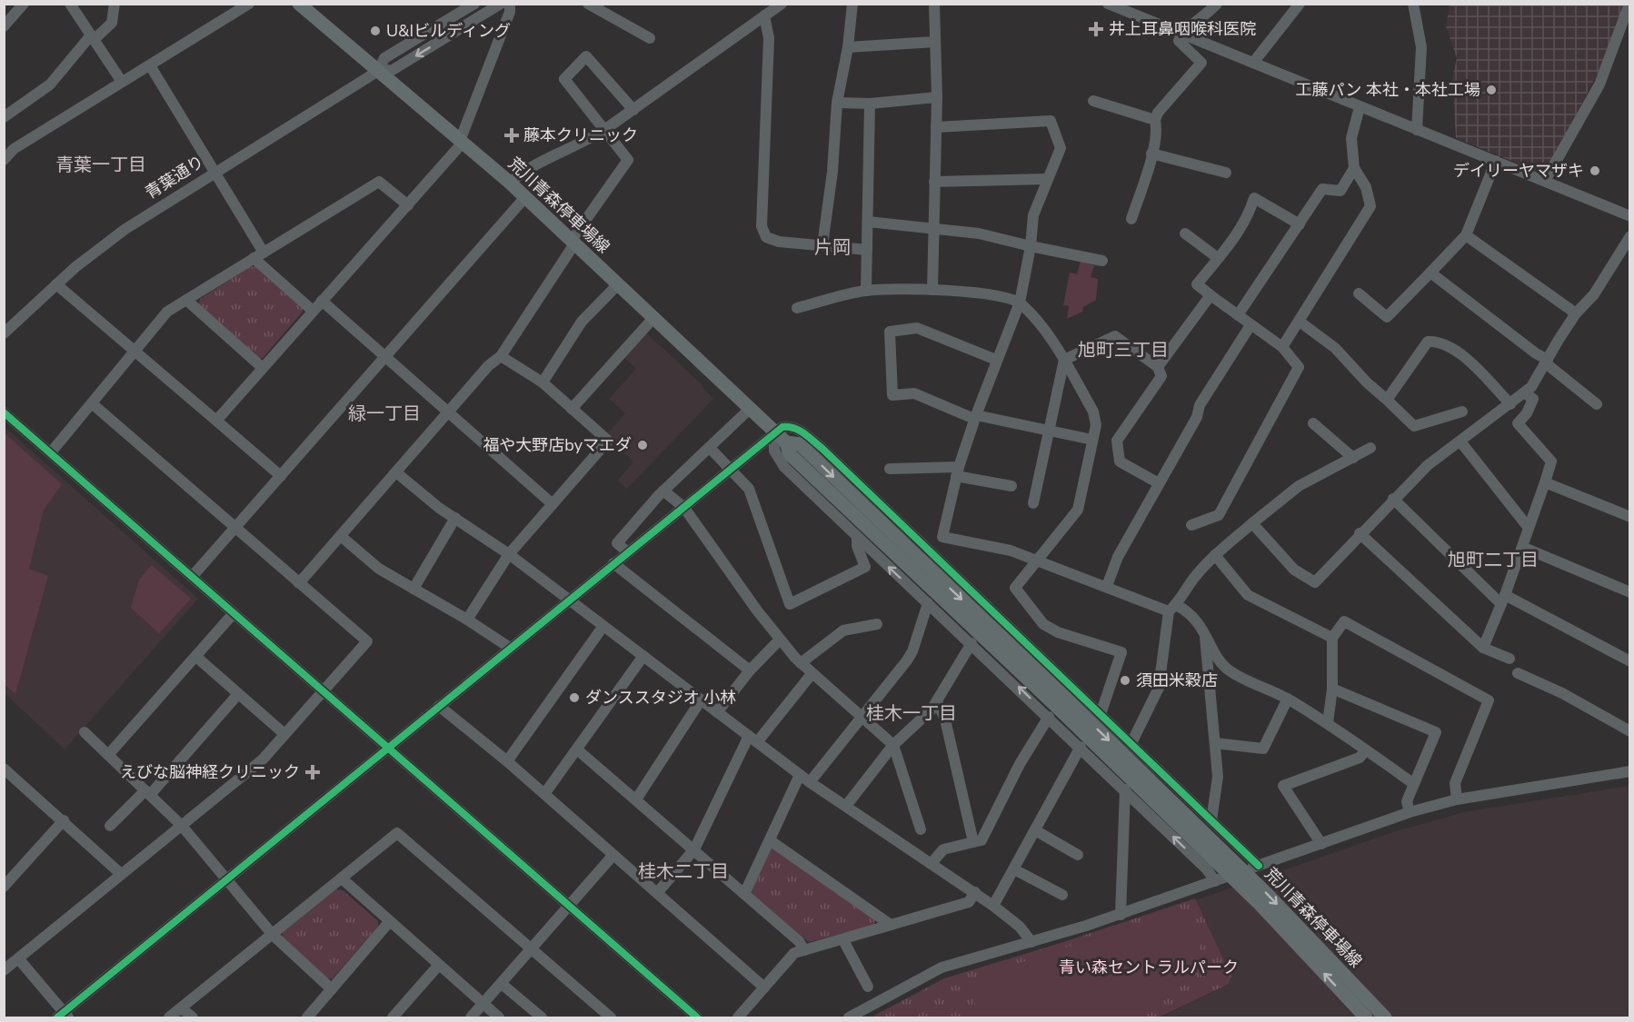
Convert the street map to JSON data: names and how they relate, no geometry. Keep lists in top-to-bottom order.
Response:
{
  "streets": {
    "main road": ["荒川青森停車場線"],
    "street": ["青葉通り"]
  },
  "crossings": [
    ["青葉通り", "荒川青森停車場線"]
  ],
  "districts": [
    "青葉一丁目",
    "片岡",
    "旭町三丁目",
    "緑一丁目",
    "旭町二丁目",
    "桂木一丁目",
    "桂木二丁目"
  ],
  "parks": ["青い森セントラルパーク"],
  "places": {
    "health": ["井上耳鼻咽喉科医院", "藤本クリニック", "えびな脳神経クリニック"],
    "other": [
      "U&Iビルディング",
      "工藤パン 本社・本社工場",
      "デイリーヤマザキ",
      "福や大野店byマエダ",
      "須田米穀店",
      "ダンススタジオ 小林"
    ]
  }
}
